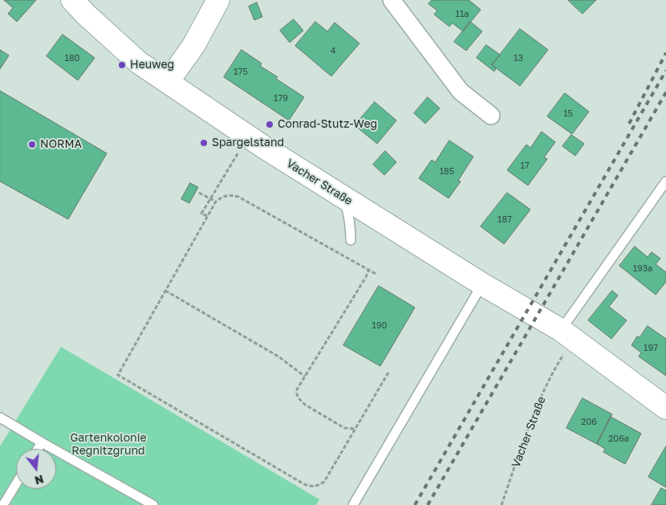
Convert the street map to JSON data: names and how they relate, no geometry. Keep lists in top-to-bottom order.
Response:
{
  "streets": {
    "street": ["Vacher Straße"]
  },
  "parks": ["Gartenkolonie Regnitzgrund"],
  "places": [
    "Heuweg",
    "Conrad-Stutz-Weg",
    "Spargelstand",
    "NORMA"
  ],
  "house_numbers": [
    "11a",
    "4",
    "180",
    "13",
    "175",
    "179",
    "15",
    "17",
    "185",
    "187",
    "193a",
    "190",
    "197",
    "206",
    "206a"
  ],
  "north": "bottom"
}
